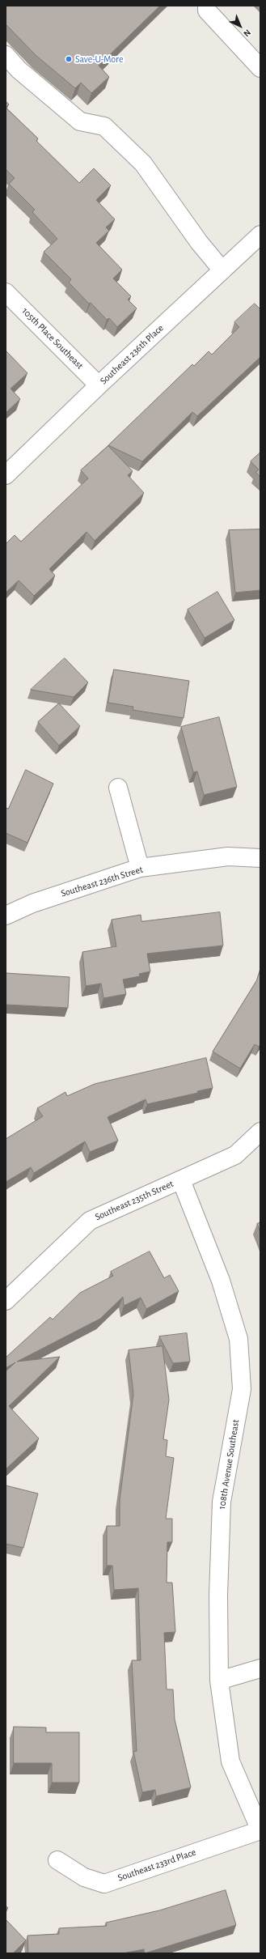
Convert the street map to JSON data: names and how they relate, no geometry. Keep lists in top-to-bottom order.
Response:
{
  "streets": {
    "street": [
      "105th Place Southeast",
      "Southeast 236th Place",
      "Southeast 236th Street",
      "Southeast 235th Street",
      "108th Avenue Southeast",
      "Southeast 233rd Place"
    ]
  },
  "crossings": [
    ["105th Place Southeast", "Southeast 236th Place"],
    ["Southeast 235th Street", "108th Avenue Southeast"],
    ["108th Avenue Southeast", "Southeast 233rd Place"]
  ],
  "places": ["Save-U-More"],
  "north": "bottom right"
}
